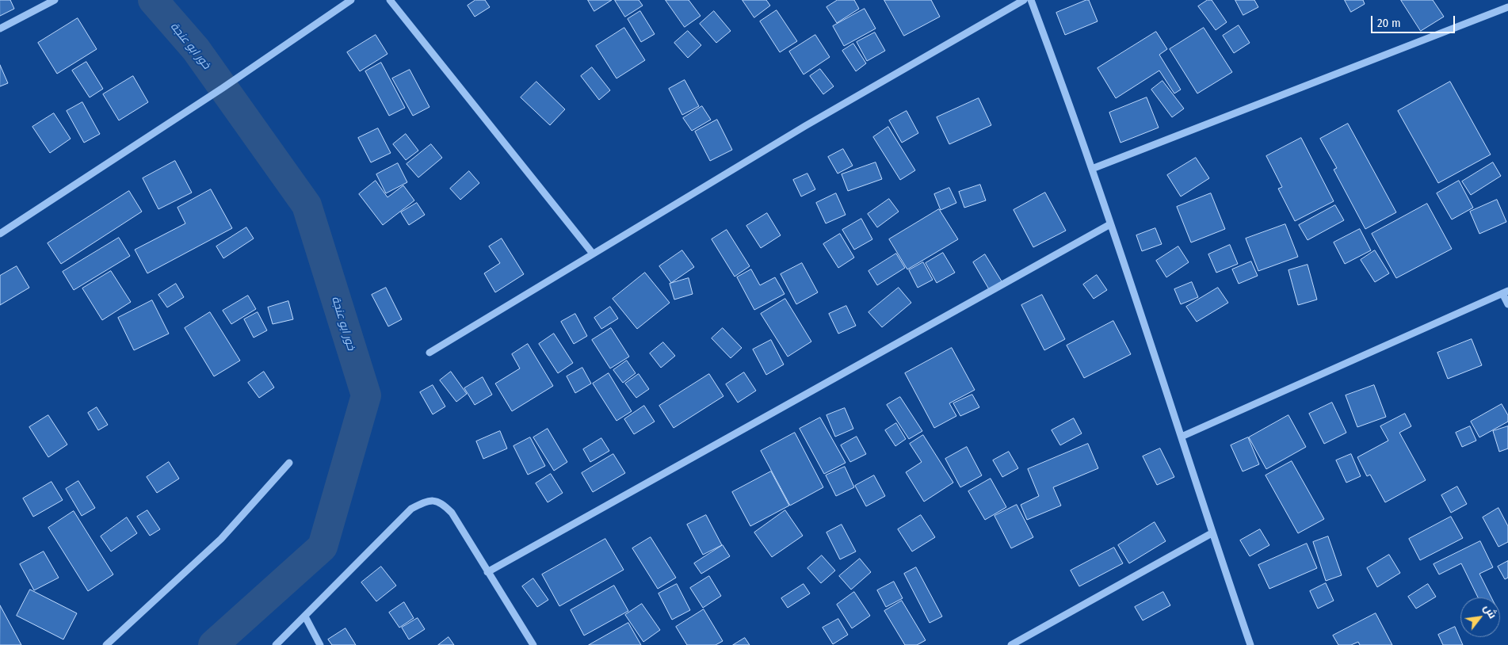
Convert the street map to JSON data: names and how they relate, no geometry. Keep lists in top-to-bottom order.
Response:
{
  "water": ["خور ابو عنجة"],
  "scale_bar": "20 m",
  "north": "top right"
}
